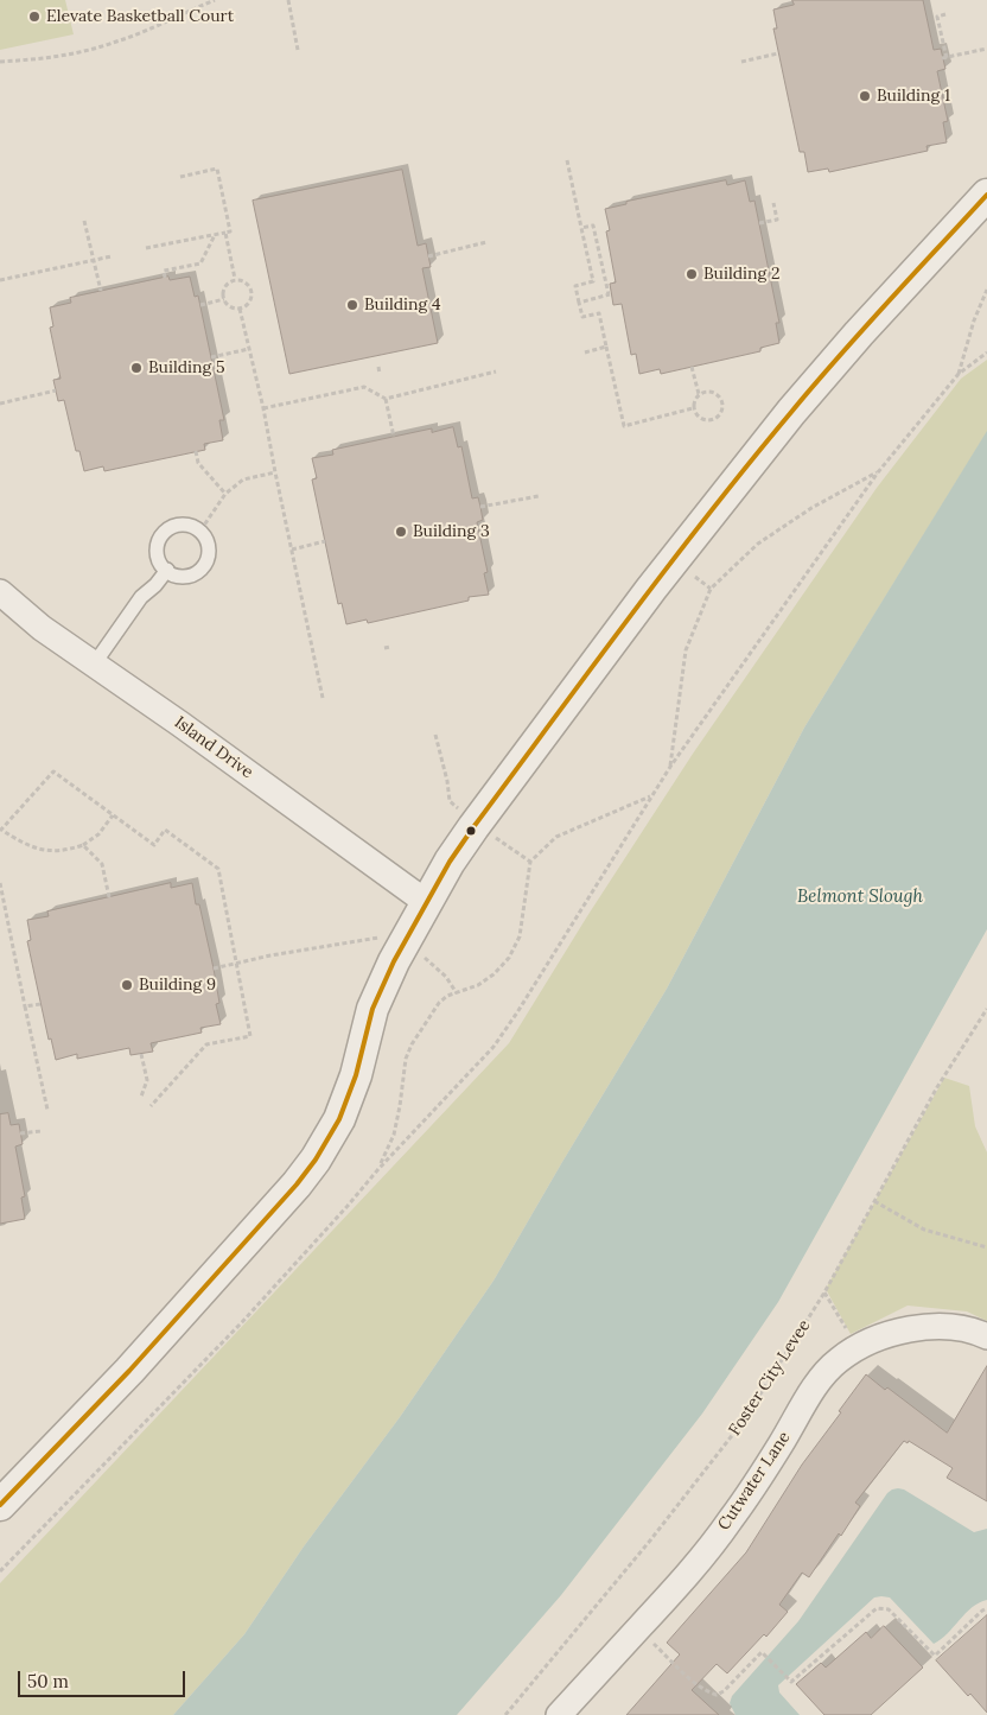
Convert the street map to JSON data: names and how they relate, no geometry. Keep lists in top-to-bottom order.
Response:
{
  "streets": {
    "street": ["Island Drive", "Cutwater Lane"],
    "path": ["Foster City Levee"]
  },
  "water": ["Belmont Slough"],
  "places": [
    "Elevate Basketball Court",
    "Building 1",
    "Building 2",
    "Building 4",
    "Building 5",
    "Building 3",
    "Building 9"
  ],
  "scale_bar": "50 m"
}
